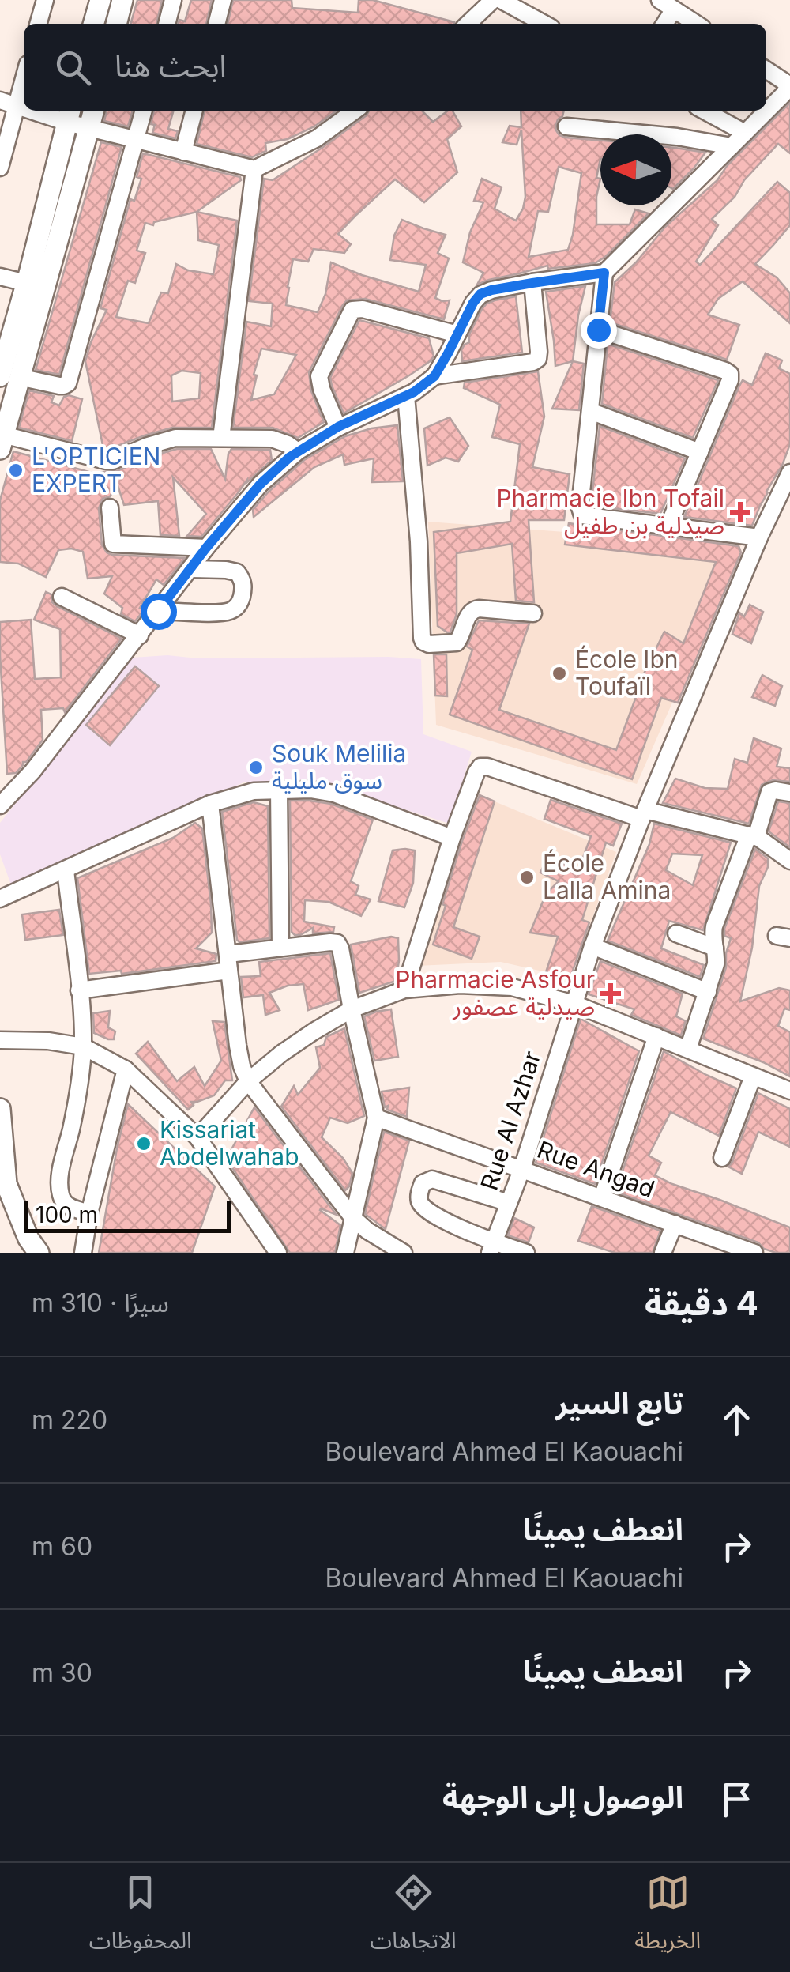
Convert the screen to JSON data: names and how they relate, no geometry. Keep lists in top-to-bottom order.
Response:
{
  "streets": {
    "street": ["Rue Al Azhar", "Rue Angad"]
  },
  "crossings": [
    ["Rue Al Azhar", "Rue Angad"]
  ],
  "places": {
    "other": [
      "L'OPTICIEN EXPERT",
      "École Ibn Toufaïl",
      "Souk Melilia سوق مليلية",
      "École Lalla Amina",
      "Kissariat Abdelwahab"
    ],
    "health": ["Pharmacie Ibn Tofail صيدلية بن طفيل", "Pharmacie Asfour صيدلية عصفور"]
  },
  "scale_bar": "100 m",
  "north": "left",
  "page": {
    "search": "ابحث هنا",
    "scale": "100 m",
    "heading": ["4 دقيقة", "سيرًا · 310 m"],
    "list": [
      ["تابع السير", "Boulevard Ahmed El Kaouachi", "220 m"],
      ["انعطف يمينًا", "Boulevard Ahmed El Kaouachi", "60 m"],
      ["انعطف يمينًا", "30 m"],
      "الوصول إلى الوجهة"
    ],
    "nav": ["الخريطة", "الاتجاهات", "المحفوظات"]
  }
}
